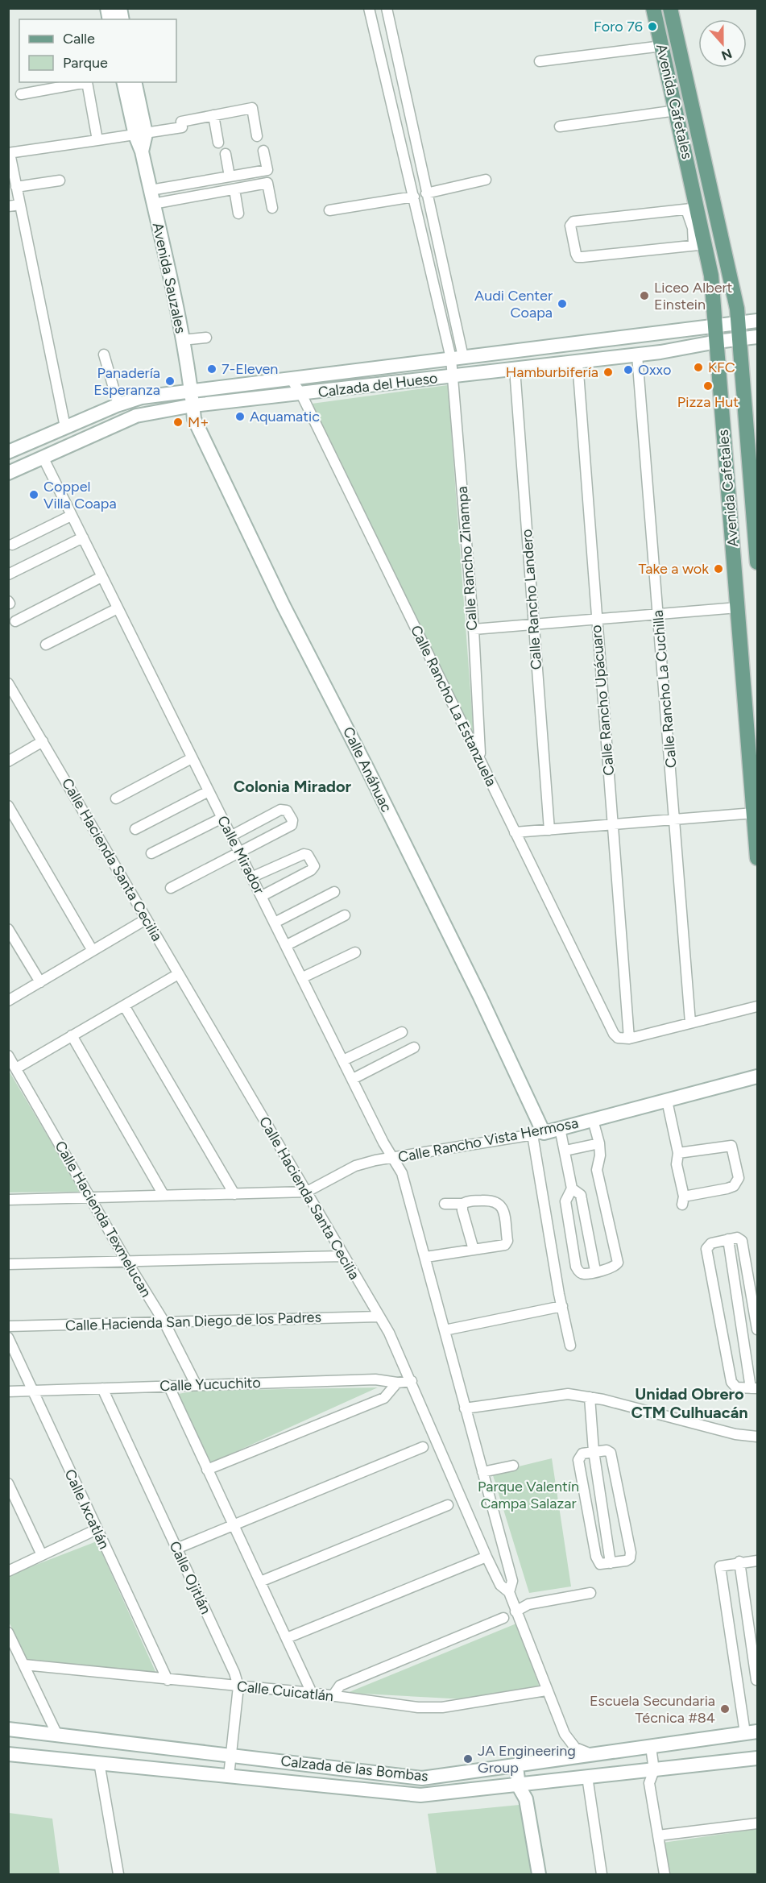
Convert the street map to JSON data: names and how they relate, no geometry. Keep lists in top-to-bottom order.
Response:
{
  "streets": {
    "main road": [
      "Avenida Cafetales",
      "Avenida Sauzales",
      "Calzada del Hueso",
      "Calle Anáhuac",
      "Calle Rancho Vista Hermosa",
      "Calzada de las Bombas"
    ],
    "street": [
      "Calle Rancho Zinampa",
      "Calle Rancho Landero",
      "Calle Rancho La Cuchilla",
      "Calle Rancho Upácuaro",
      "Calle Rancho La Estanzuela",
      "Calle Mirador",
      "Calle Hacienda Santa Cecilia",
      "Calle Hacienda Texmelucan",
      "Calle Hacienda San Diego de los Padres",
      "Calle Yucuchito",
      "Calle Ixcatlán",
      "Calle Ojitlán",
      "Calle Cuicatlán"
    ]
  },
  "crossings": [
    ["Avenida Cafetales", "Calzada del Hueso"],
    ["Avenida Sauzales", "Calzada del Hueso"],
    ["Avenida Sauzales", "Calle Anáhuac"],
    ["Calzada del Hueso", "Calle Rancho Zinampa"],
    ["Calzada del Hueso", "Calle Rancho Landero"],
    ["Calzada del Hueso", "Calle Rancho La Cuchilla"],
    ["Calzada del Hueso", "Calle Rancho Upácuaro"],
    ["Calzada del Hueso", "Calle Rancho La Estanzuela"],
    ["Calzada del Hueso", "Calle Anáhuac"],
    ["Calzada del Hueso", "Calle Mirador"],
    ["Calle Rancho Zinampa", "Calle Rancho La Estanzuela"],
    ["Calle Rancho Upácuaro", "Calle Rancho La Estanzuela"],
    ["Calle Anáhuac", "Calle Rancho Vista Hermosa"],
    ["Calle Mirador", "Calle Hacienda Santa Cecilia"],
    ["Calle Mirador", "Calle Rancho Vista Hermosa"],
    ["Calle Hacienda Santa Cecilia", "Calle Rancho Vista Hermosa"],
    ["Calle Hacienda Santa Cecilia", "Calle Hacienda San Diego de los Padres"],
    ["Calle Hacienda Santa Cecilia", "Calle Yucuchito"],
    ["Calle Hacienda Santa Cecilia", "Calle Cuicatlán"],
    ["Calle Hacienda Santa Cecilia", "Calzada de las Bombas"],
    ["Calle Hacienda Texmelucan", "Calle Hacienda San Diego de los Padres"],
    ["Calle Hacienda Texmelucan", "Calle Yucuchito"],
    ["Calle Yucuchito", "Calle Ixcatlán"],
    ["Calle Yucuchito", "Calle Ojitlán"],
    ["Calle Ixcatlán", "Calle Cuicatlán"],
    ["Calle Ojitlán", "Calle Cuicatlán"],
    ["Calle Ojitlán", "Calzada de las Bombas"]
  ],
  "districts": ["Colonia Mirador", "Unidad Obrero CTM Culhuacán"],
  "parks": ["Parque Valentín Campa Salazar"],
  "places": [
    "Foro 76",
    "Liceo Albert Einstein",
    "Audi Center Coapa",
    "KFC",
    "7-Eleven",
    "Oxxo",
    "Hamburbifería",
    "Panadería Esperanza",
    "Pizza Hut",
    "Aquamatic",
    "M+",
    "Coppel Villa Coapa",
    "Take a wok",
    "Escuela Secundaria Técnica #84",
    "JA Engineering Group"
  ],
  "legend": ["Calle", "Parque"],
  "north": "bottom"
}
